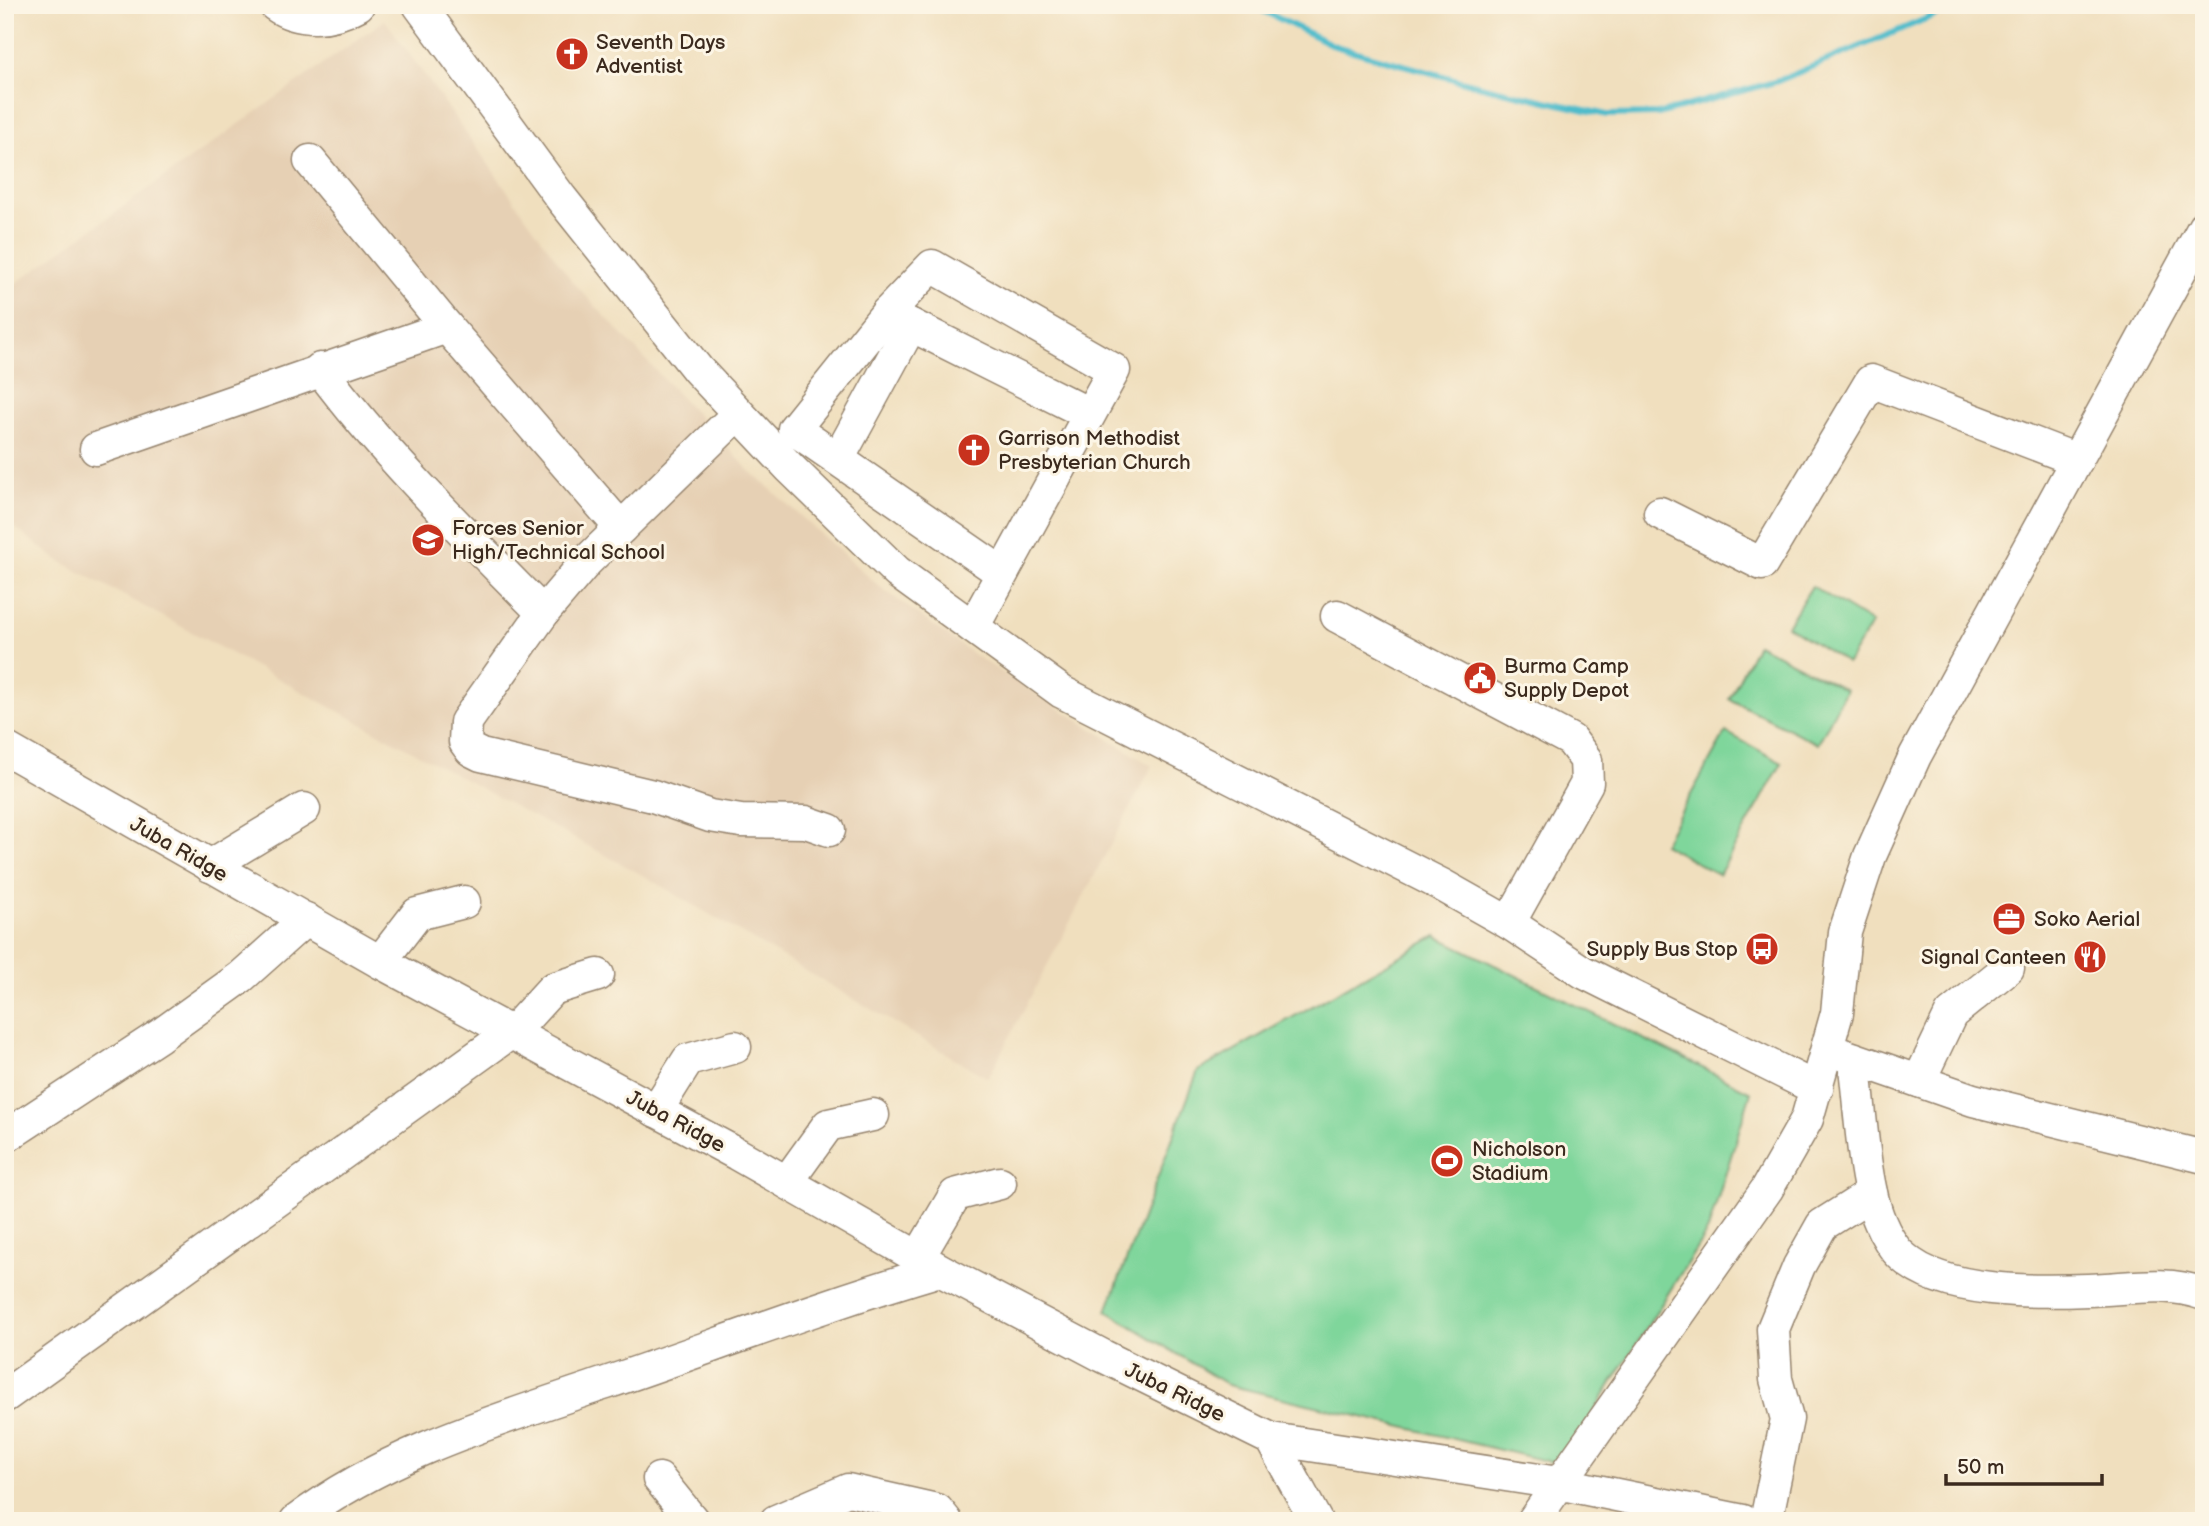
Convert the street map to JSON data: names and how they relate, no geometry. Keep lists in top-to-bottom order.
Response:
{
  "streets": {
    "street": ["Juba Ridge"]
  },
  "places": {
    "church": ["Seventh Days Adventist", "Garrison Methodist Presbyterian Church"],
    "school or university": ["Forces Senior High/Technical School"],
    "public building": ["Burma Camp Supply Depot"],
    "office": ["Soko Aerial"],
    "bus stop": ["Supply Bus Stop"],
    "restaurant": ["Signal Canteen"],
    "sports": ["Nicholson Stadium"]
  },
  "scale_bar": "50 m"
}
